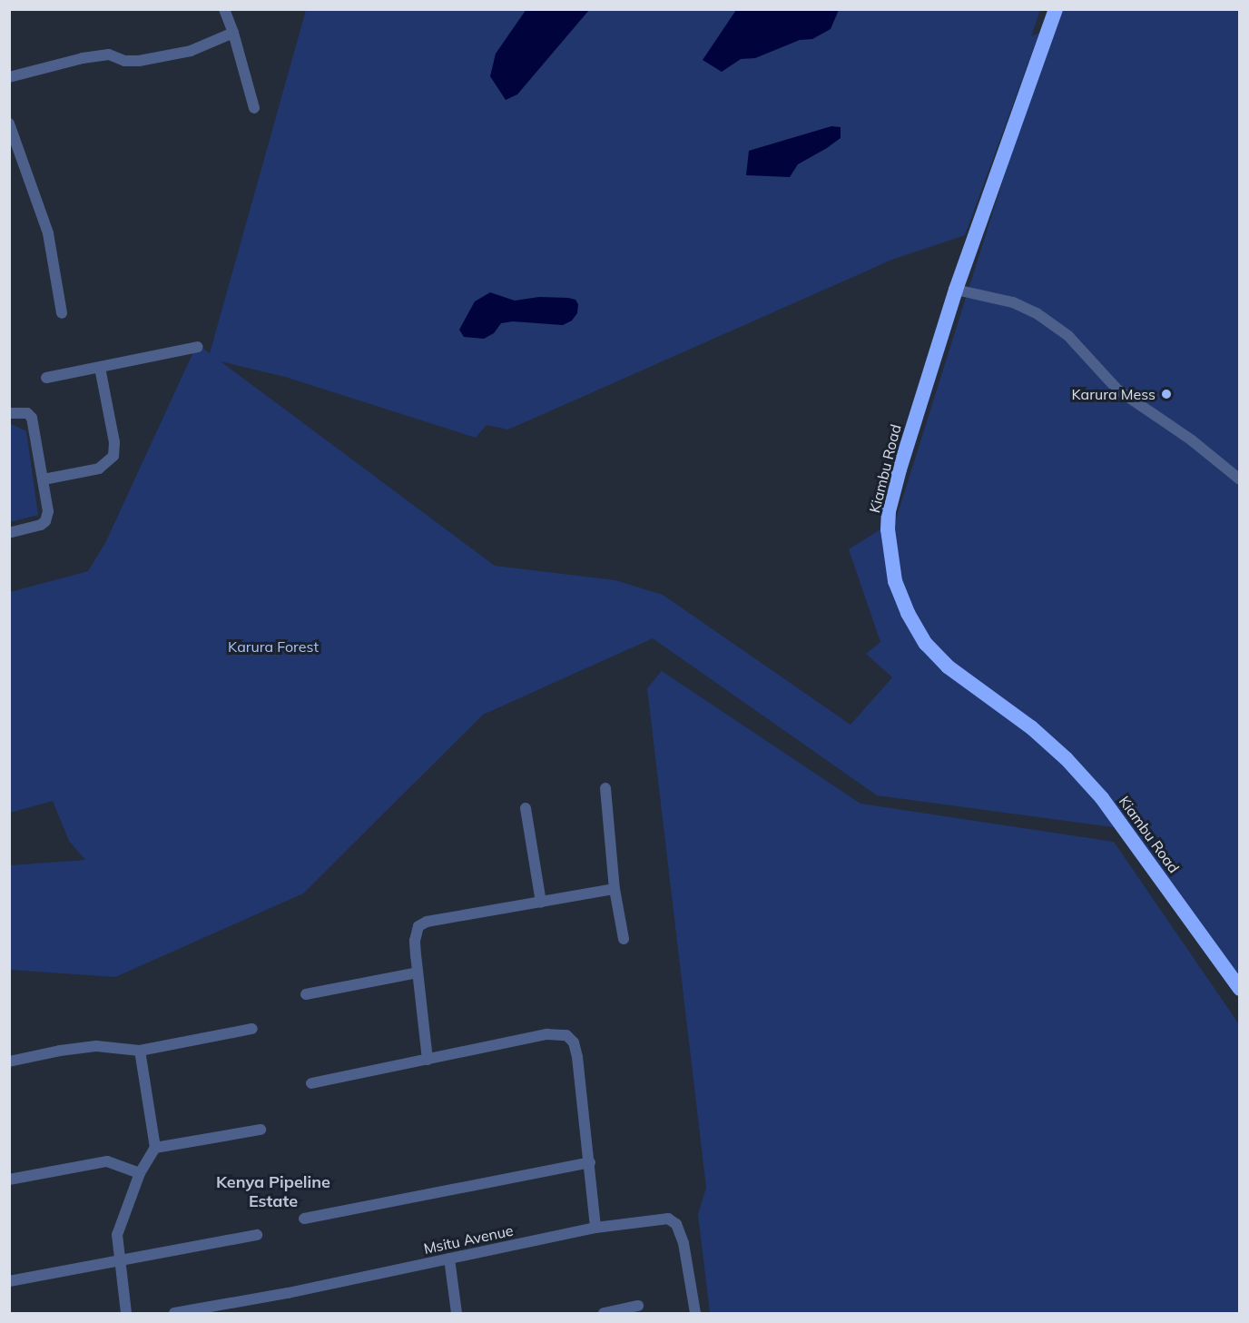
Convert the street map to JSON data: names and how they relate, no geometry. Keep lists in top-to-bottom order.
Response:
{
  "streets": {
    "highway": ["Kiambu Road"],
    "street": ["Msitu Avenue"]
  },
  "districts": ["Kenya Pipeline Estate"],
  "parks": ["Karura Forest"],
  "places": ["Karura Mess"]
}
